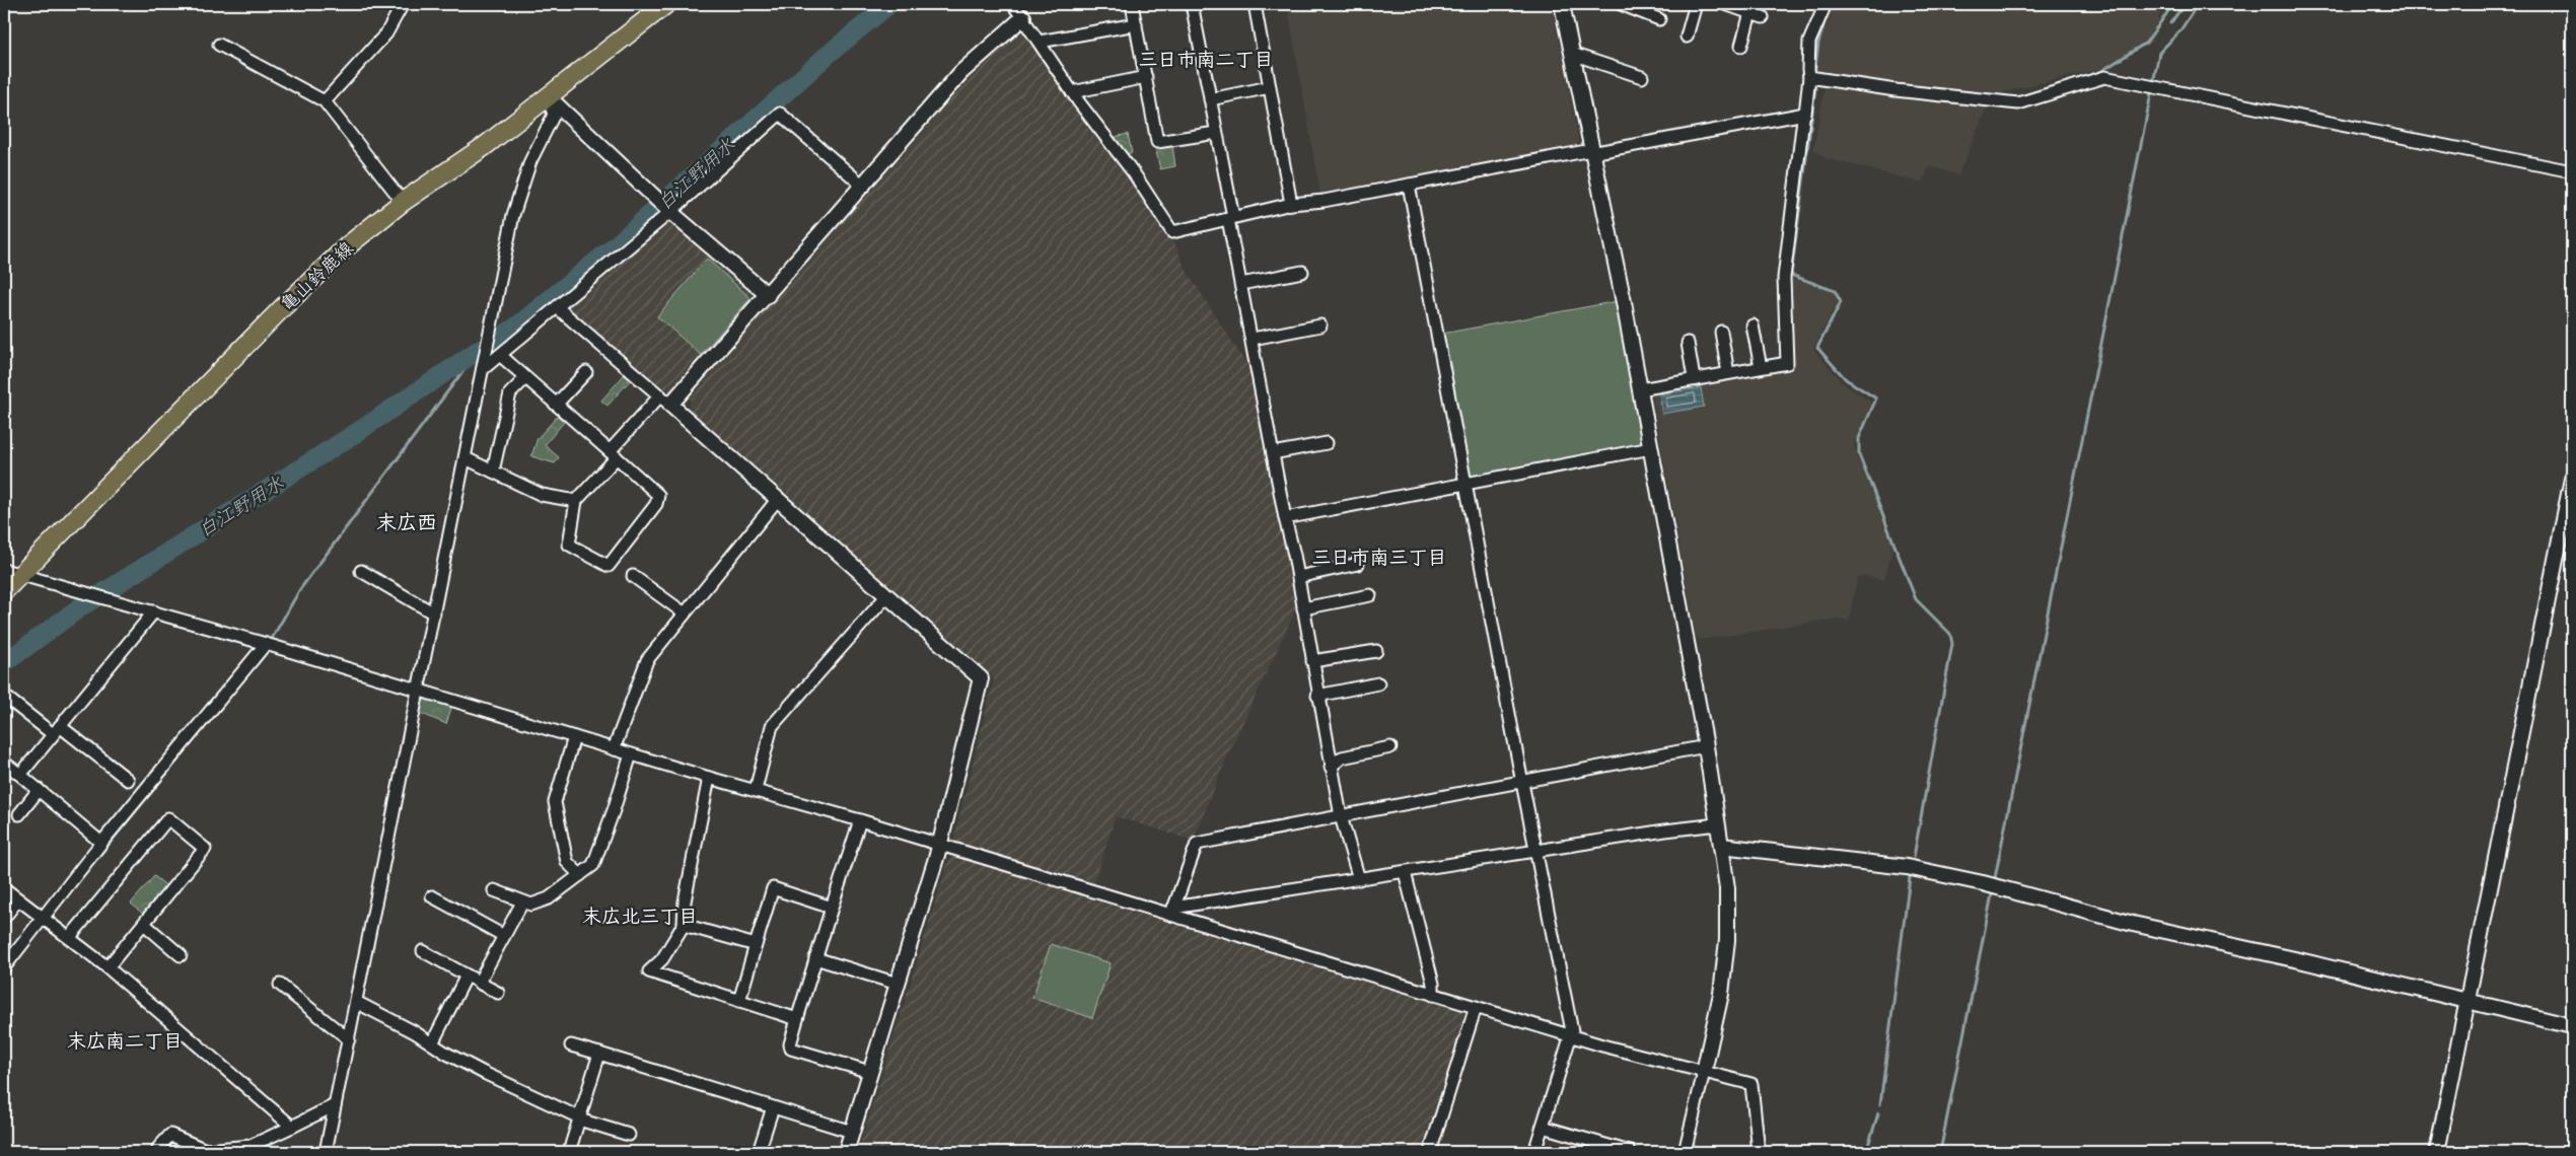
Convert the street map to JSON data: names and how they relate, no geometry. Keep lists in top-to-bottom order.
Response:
{
  "streets": {
    "main road": ["亀山鈴鹿線"]
  },
  "districts": [
    "三日市南二丁目",
    "末広西",
    "三日市南三丁目",
    "末広北三丁目",
    "末広南二丁目"
  ],
  "water": ["白江野用水"]
}
